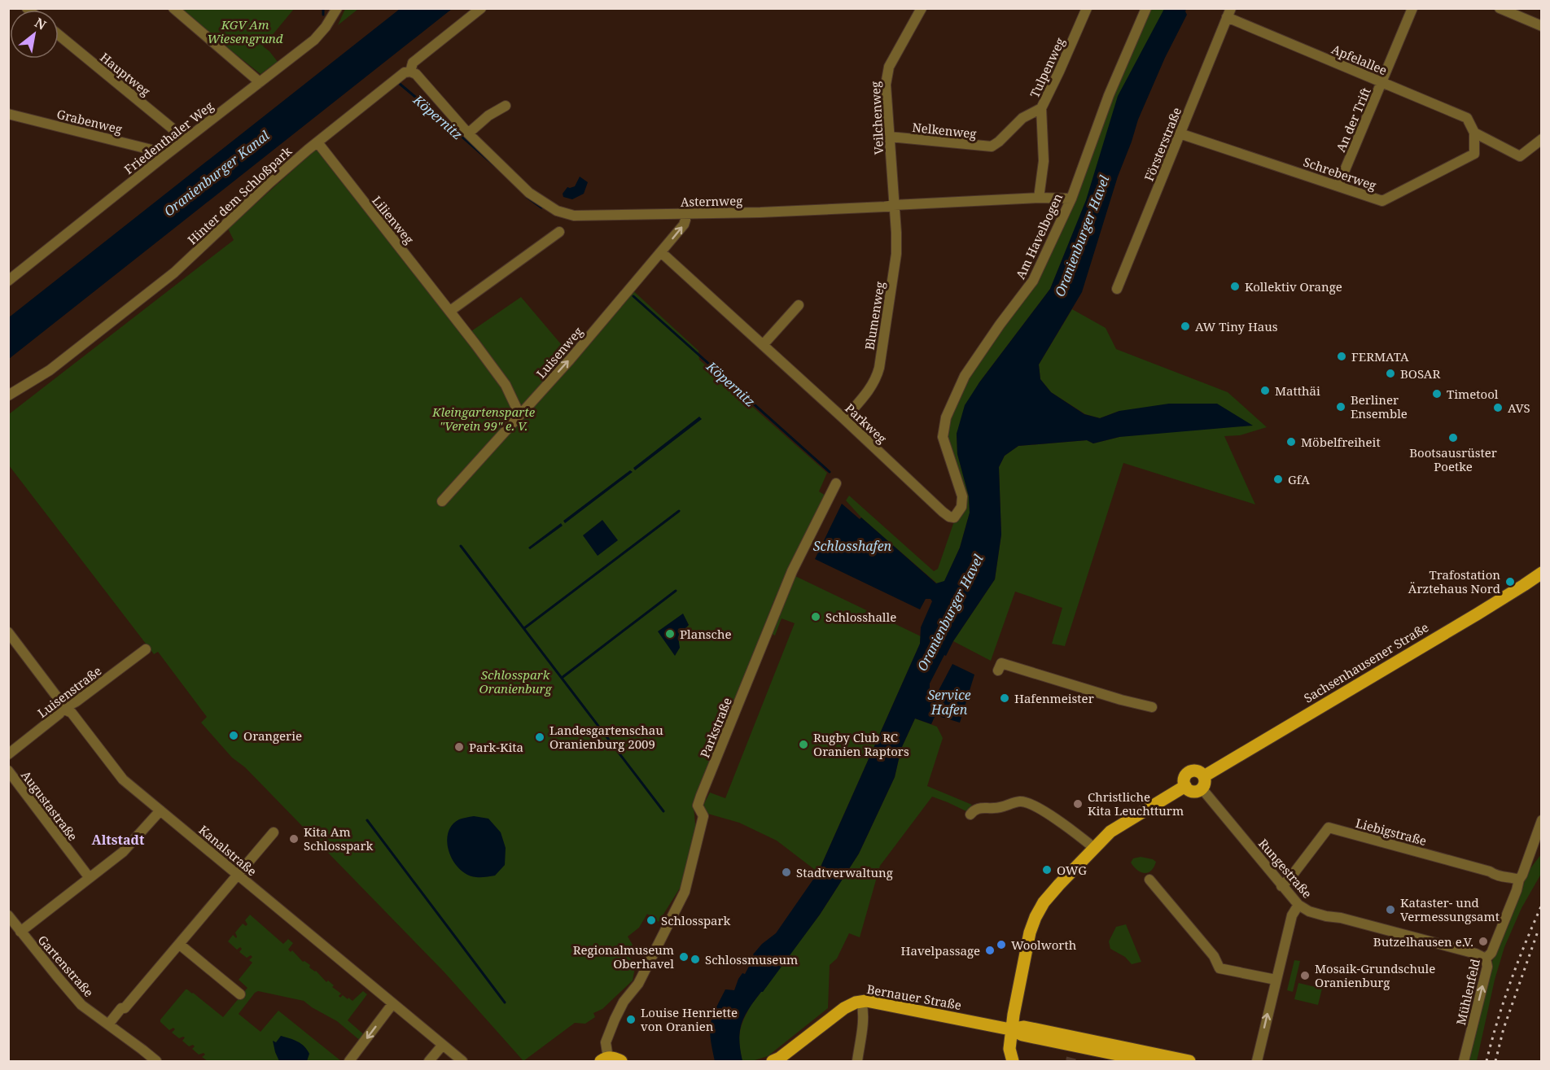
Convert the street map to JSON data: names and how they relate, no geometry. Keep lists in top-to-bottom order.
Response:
{
  "streets": {
    "main road": ["Sachsenhausener Straße", "Bernauer Straße"],
    "street": [
      "Apfelallee",
      "Tulpenweg",
      "Hauptweg",
      "Veilchenweg",
      "An der Trift",
      "Grabenweg",
      "Nelkenweg",
      "Friedenthaler Weg",
      "Försterstraße",
      "Schreberweg",
      "Hinter dem Schloßpark",
      "Asternweg",
      "Lilienweg",
      "Am Havelbogen",
      "Blumenweg",
      "Luisenweg",
      "Parkweg",
      "Luisenstraße",
      "Parkstraße",
      "Augustastraße",
      "Liebigstraße",
      "Kanalstraße",
      "Rungestraße",
      "Gartenstraße",
      "Mühlenfeld"
    ]
  },
  "crossings": [
    ["Apfelallee", "An der Trift"],
    ["Apfelallee", "Försterstraße"],
    ["Apfelallee", "Schreberweg"],
    ["Tulpenweg", "Nelkenweg"],
    ["Tulpenweg", "Asternweg"],
    ["Hauptweg", "Friedenthaler Weg"],
    ["Veilchenweg", "Nelkenweg"],
    ["Veilchenweg", "Asternweg"],
    ["Veilchenweg", "Blumenweg"],
    ["An der Trift", "Schreberweg"],
    ["Grabenweg", "Friedenthaler Weg"],
    ["Försterstraße", "Schreberweg"],
    ["Hinter dem Schloßpark", "Asternweg"],
    ["Hinter dem Schloßpark", "Lilienweg"],
    ["Asternweg", "Am Havelbogen"],
    ["Asternweg", "Blumenweg"],
    ["Asternweg", "Luisenweg"],
    ["Lilienweg", "Luisenweg"],
    ["Am Havelbogen", "Parkweg"],
    ["Blumenweg", "Parkweg"],
    ["Luisenweg", "Parkweg"],
    ["Sachsenhausener Straße", "Rungestraße"],
    ["Luisenstraße", "Kanalstraße"],
    ["Liebigstraße", "Rungestraße"],
    ["Liebigstraße", "Mühlenfeld"],
    ["Rungestraße", "Mühlenfeld"]
  ],
  "one_way": ["Luisenweg", "Mühlenfeld"],
  "districts": ["Altstadt"],
  "water": [
    "Köpernitz",
    "Oranienburger Kanal",
    "Oranienburger Havel",
    "Schlosshafen",
    "Service Hafen"
  ],
  "parks": ["KGV Am Wiesengrund", "Kleingartensparte \"Verein 99\" e. V.", "Schlosspark Oranienburg"],
  "places": [
    "Kollektiv Orange",
    "AW Tiny Haus",
    "FERMATA",
    "BOSAR",
    "Matthäi",
    "Timetool",
    "Berliner Ensemble",
    "AVS",
    "Bootsausrüster Poetke",
    "Möbelfreiheit",
    "GfA",
    "Trafostation Ärztehaus Nord",
    "Schlosshalle",
    "Plansche",
    "Hafenmeister",
    "Orangerie",
    "Landesgartenschau Oranienburg 2009",
    "Rugby Club RC Oranien Raptors",
    "Park-Kita",
    "Christliche Kita Leuchtturm",
    "Kita Am Schlosspark",
    "OWG",
    "Stadtverwaltung",
    "Kataster- und Vermessungsamt",
    "Schlosspark",
    "Butzelhausen e.V.",
    "Woolworth",
    "Havelpassage",
    "Regionalmuseum Oberhavel",
    "Schlossmuseum",
    "Mosaik-Grundschule Oranienburg",
    "Louise Henriette von Oranien"
  ],
  "north": "top right"
}
